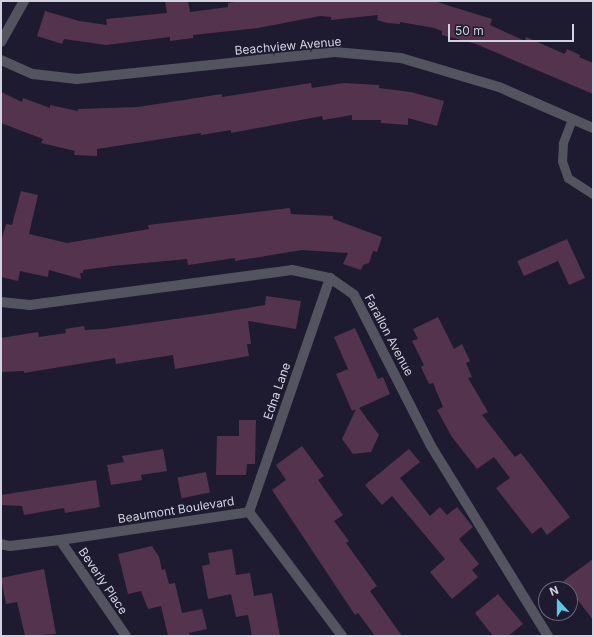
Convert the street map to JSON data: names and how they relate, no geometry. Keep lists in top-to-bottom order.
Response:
{
  "streets": {
    "street": [
      "Beachview Avenue",
      "Farallon Avenue",
      "Edna Lane",
      "Beaumont Boulevard",
      "Beverly Place"
    ]
  },
  "crossings": [
    ["Farallon Avenue", "Edna Lane"],
    ["Edna Lane", "Beaumont Boulevard"],
    ["Beaumont Boulevard", "Beverly Place"]
  ],
  "scale_bar": "50 m",
  "north": "top"
}
